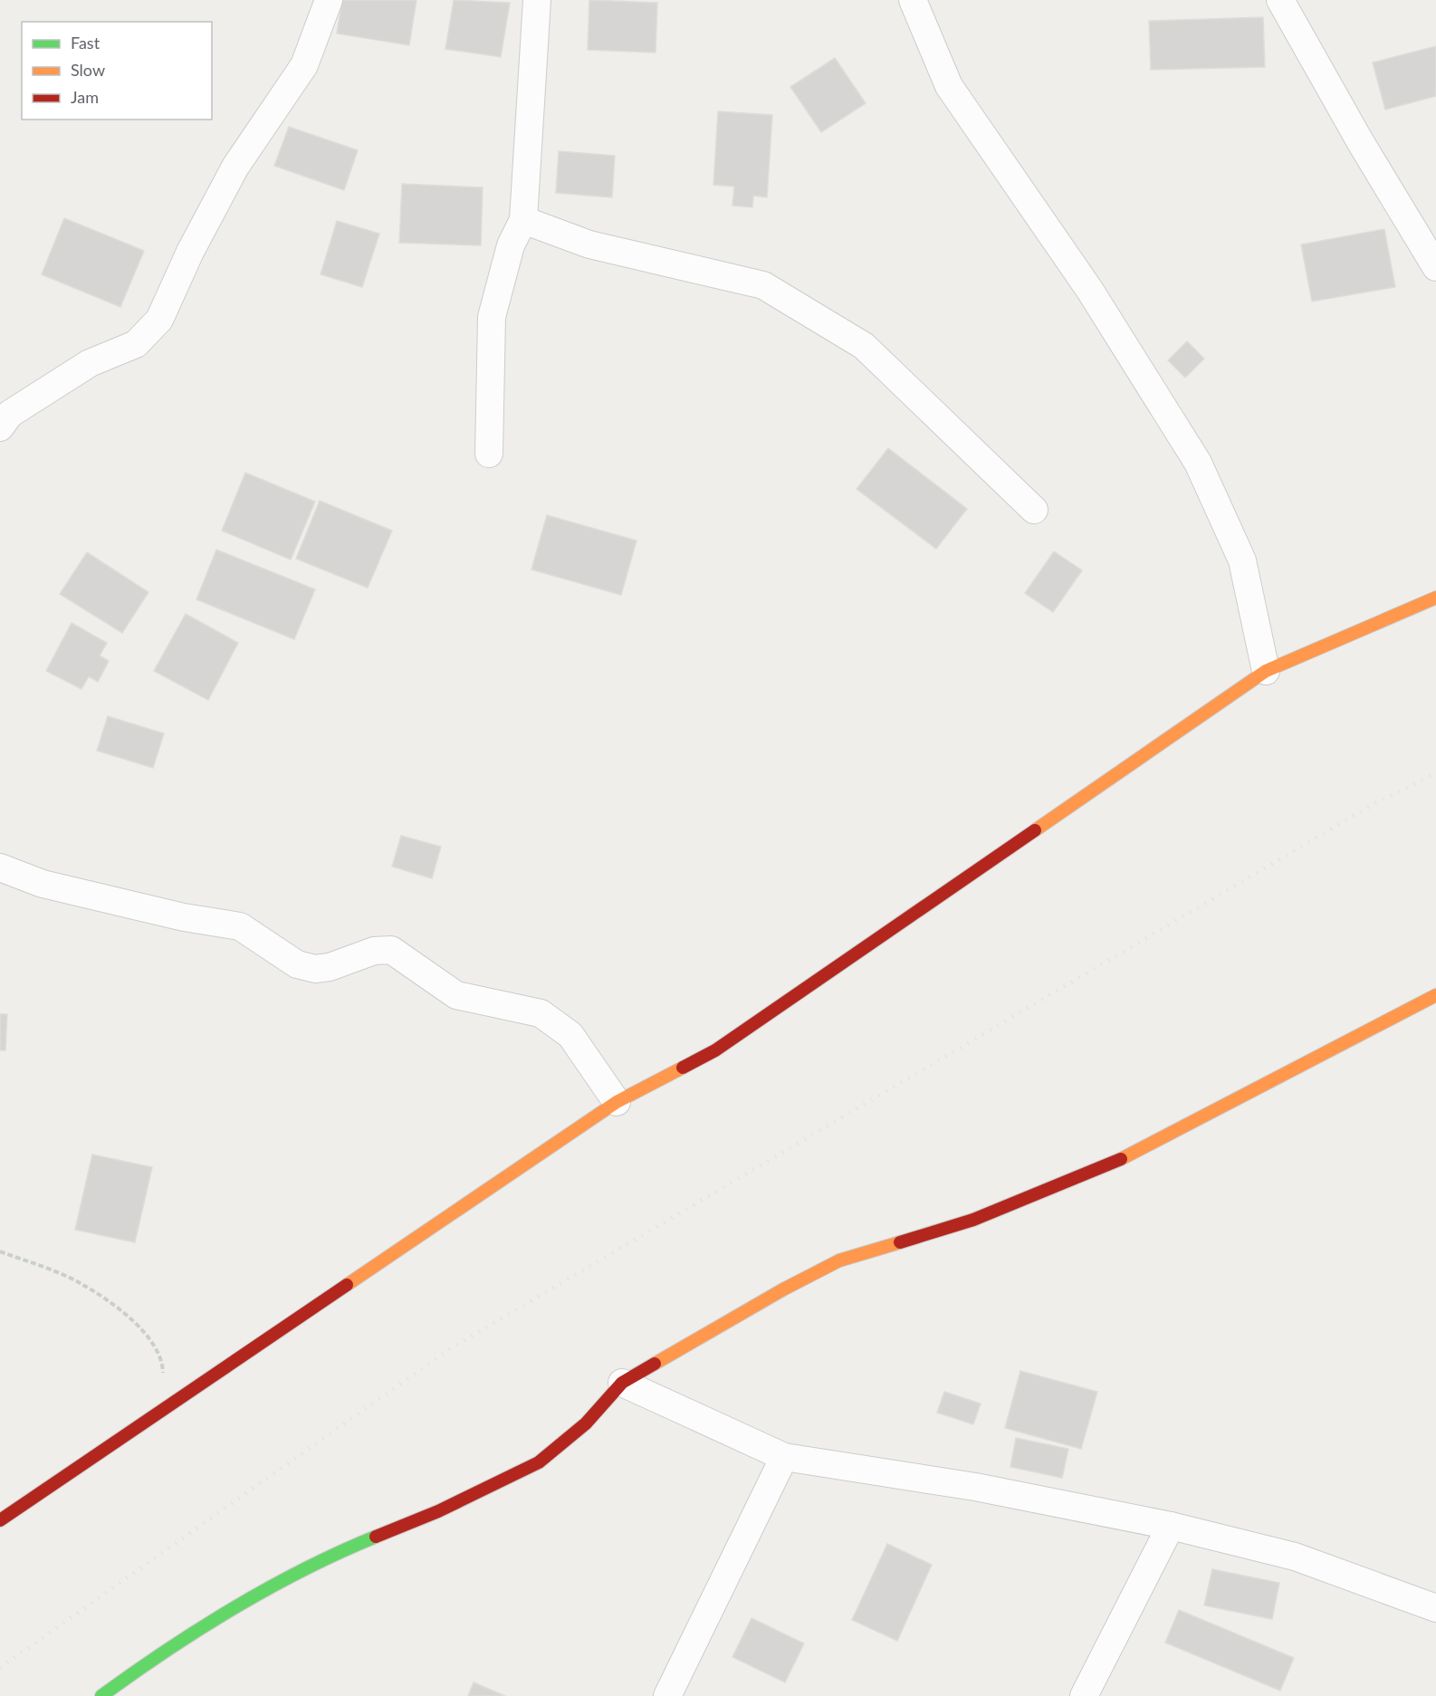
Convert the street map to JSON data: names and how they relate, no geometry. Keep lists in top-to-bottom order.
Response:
{
  "legend": ["Fast", "Slow", "Jam"]
}
